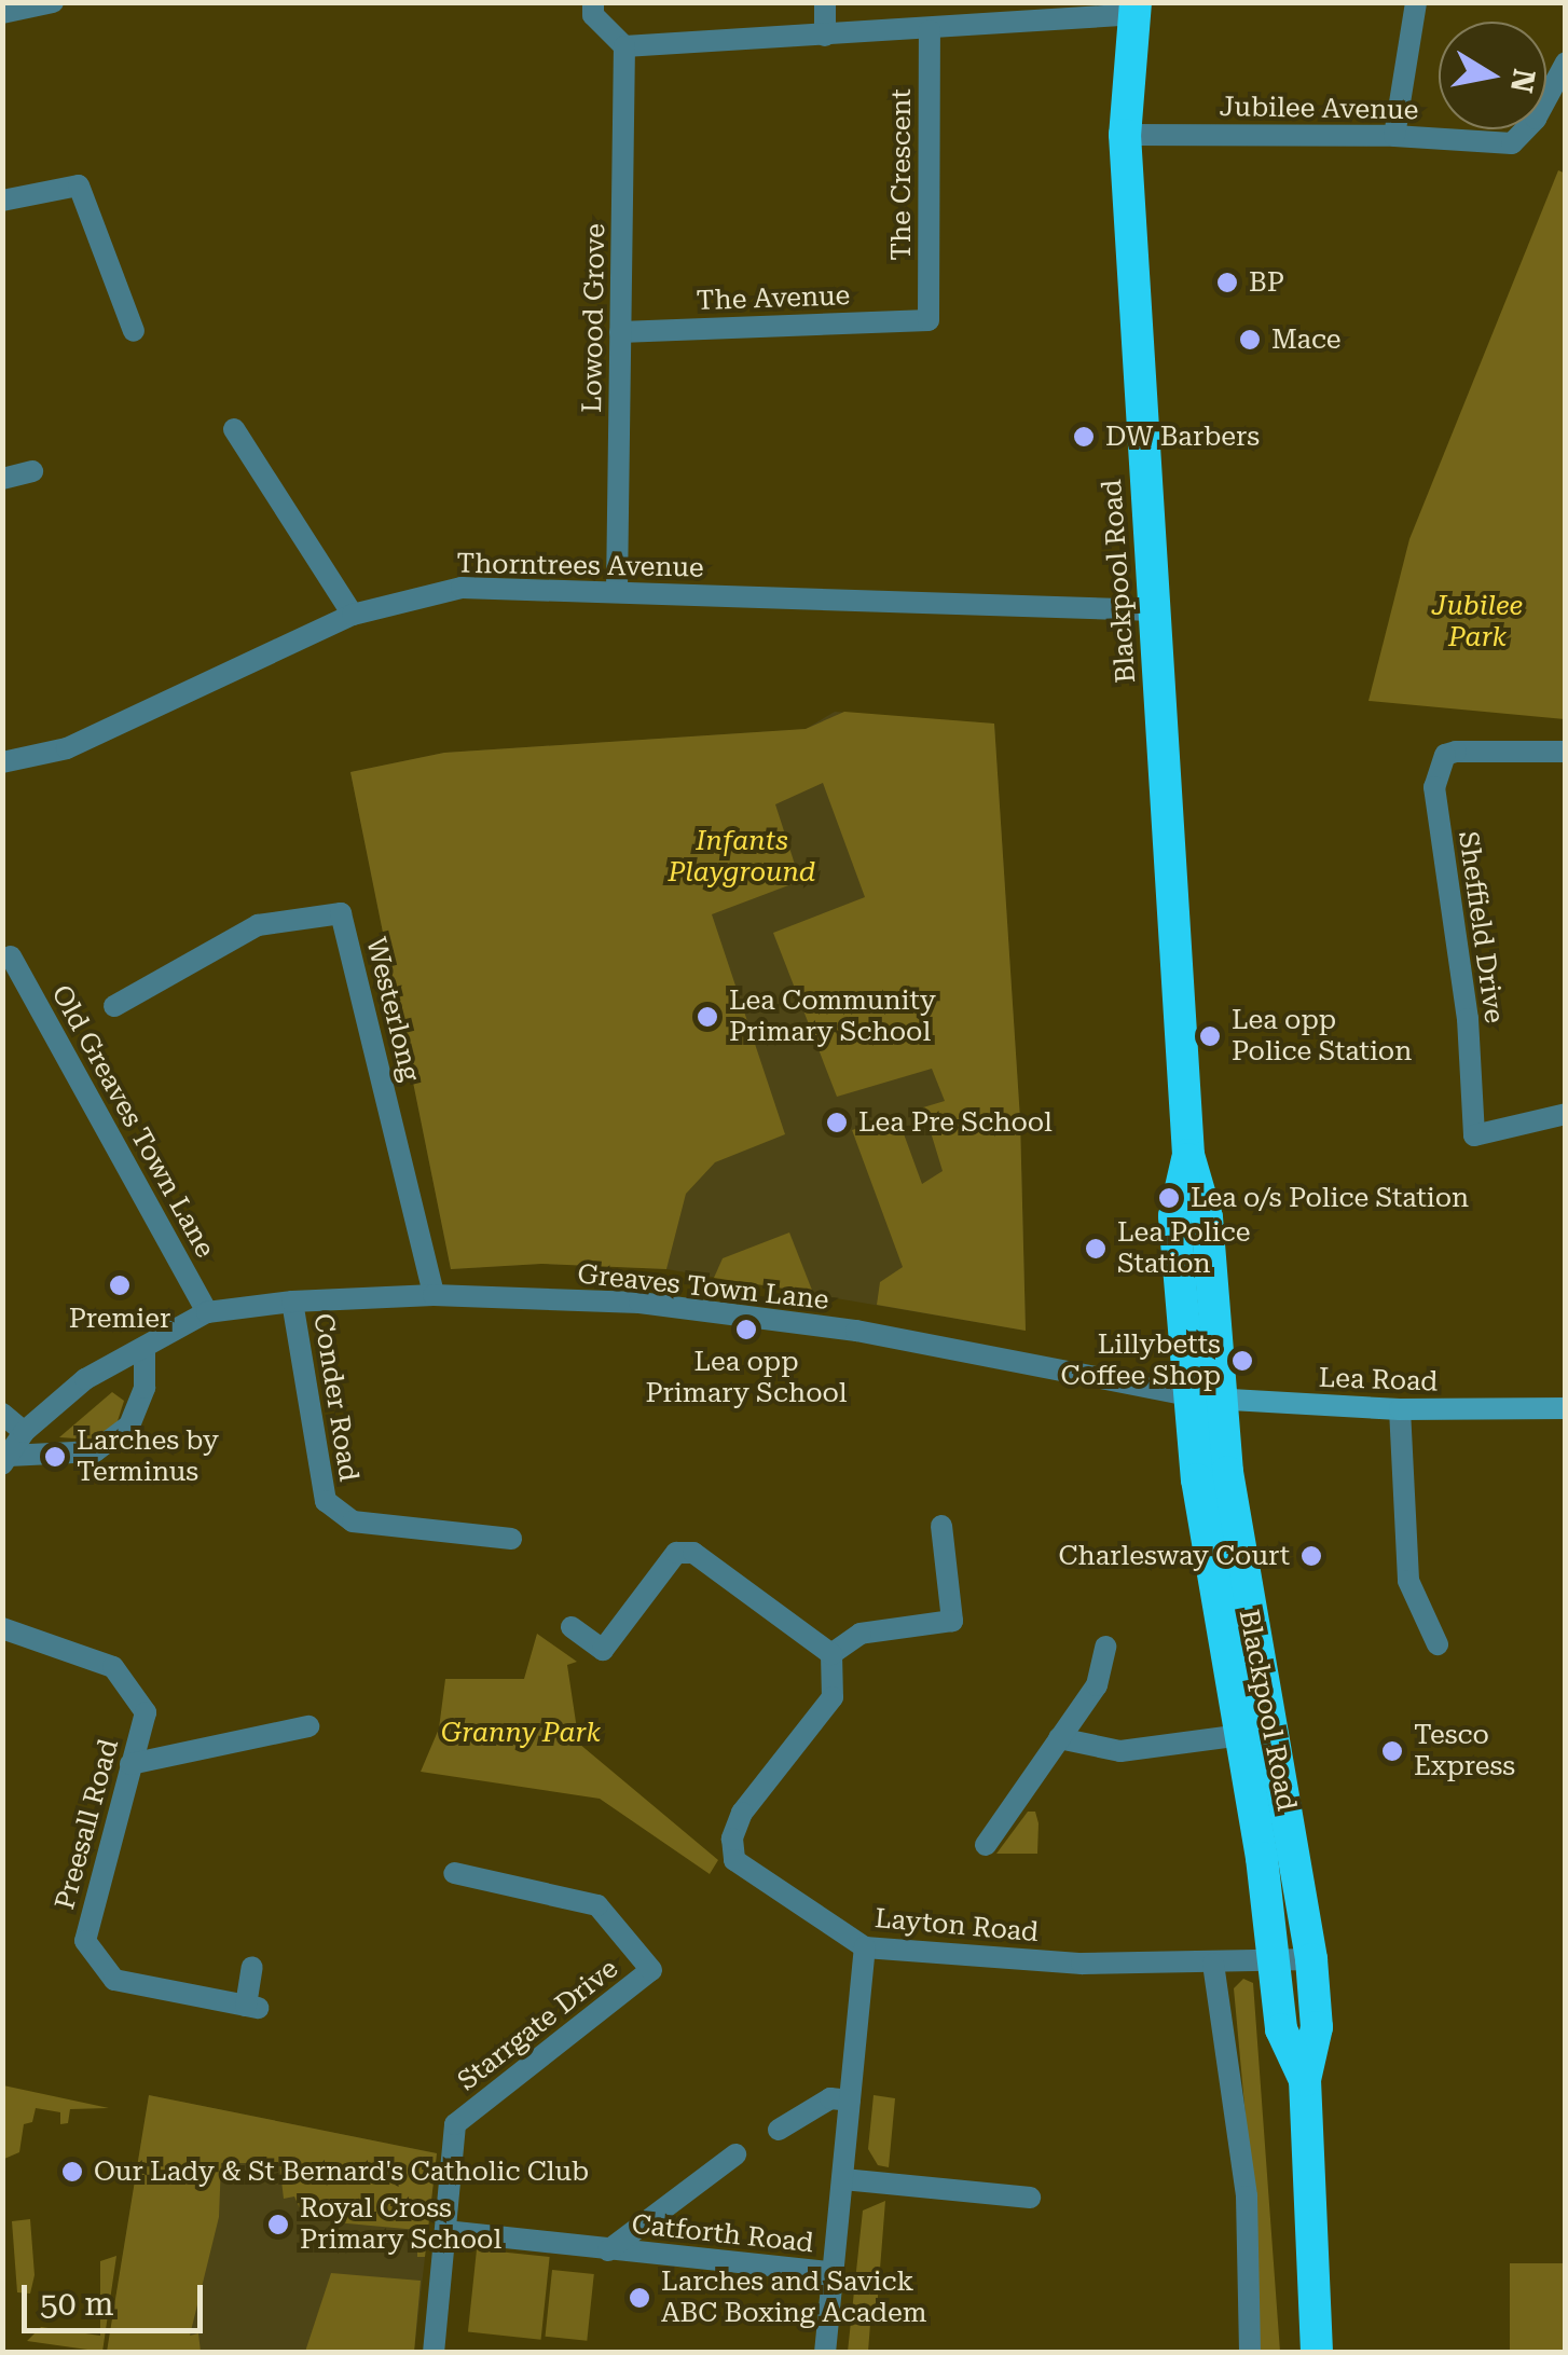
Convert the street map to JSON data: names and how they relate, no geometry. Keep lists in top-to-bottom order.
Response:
{
  "streets": {
    "highway": ["Blackpool Road"],
    "street": [
      "Jubilee Avenue",
      "The Crescent",
      "The Avenue",
      "Lowood Grove",
      "Thorntrees Avenue",
      "Sheffield Drive",
      "Westerlong",
      "Old Greaves Town Lane",
      "Greaves Town Lane",
      "Lea Road",
      "Conder Road",
      "Preesall Road",
      "Layton Road",
      "Starrgate Drive",
      "Catforth Road"
    ]
  },
  "crossings": [
    ["Jubilee Avenue", "Blackpool Road"],
    ["The Crescent", "The Avenue"],
    ["The Avenue", "Lowood Grove"],
    ["Lowood Grove", "Thorntrees Avenue"],
    ["Thorntrees Avenue", "Blackpool Road"],
    ["Blackpool Road", "Greaves Town Lane"],
    ["Blackpool Road", "Lea Road"],
    ["Blackpool Road", "Layton Road"],
    ["Westerlong", "Greaves Town Lane"],
    ["Old Greaves Town Lane", "Greaves Town Lane"],
    ["Greaves Town Lane", "Lea Road"],
    ["Greaves Town Lane", "Conder Road"],
    ["Starrgate Drive", "Catforth Road"]
  ],
  "parks": ["Jubilee Park", "Infants Playground", "Granny Park"],
  "places": [
    "BP",
    "Mace",
    "DW Barbers",
    "Lea Community Primary School",
    "Lea opp Police Station",
    "Lea Pre School",
    "Lea o/s Police Station",
    "Lea Police Station",
    "Premier",
    "Lea opp Primary School",
    "Lillybetts Coffee Shop",
    "Larches by Terminus",
    "Charlesway Court",
    "Tesco Express",
    "Our Lady & St Bernard's Catholic Club",
    "Royal Cross Primary School",
    "Larches and Savick ABC Boxing Academ"
  ],
  "scale_bar": "50 m",
  "north": "right"
}
